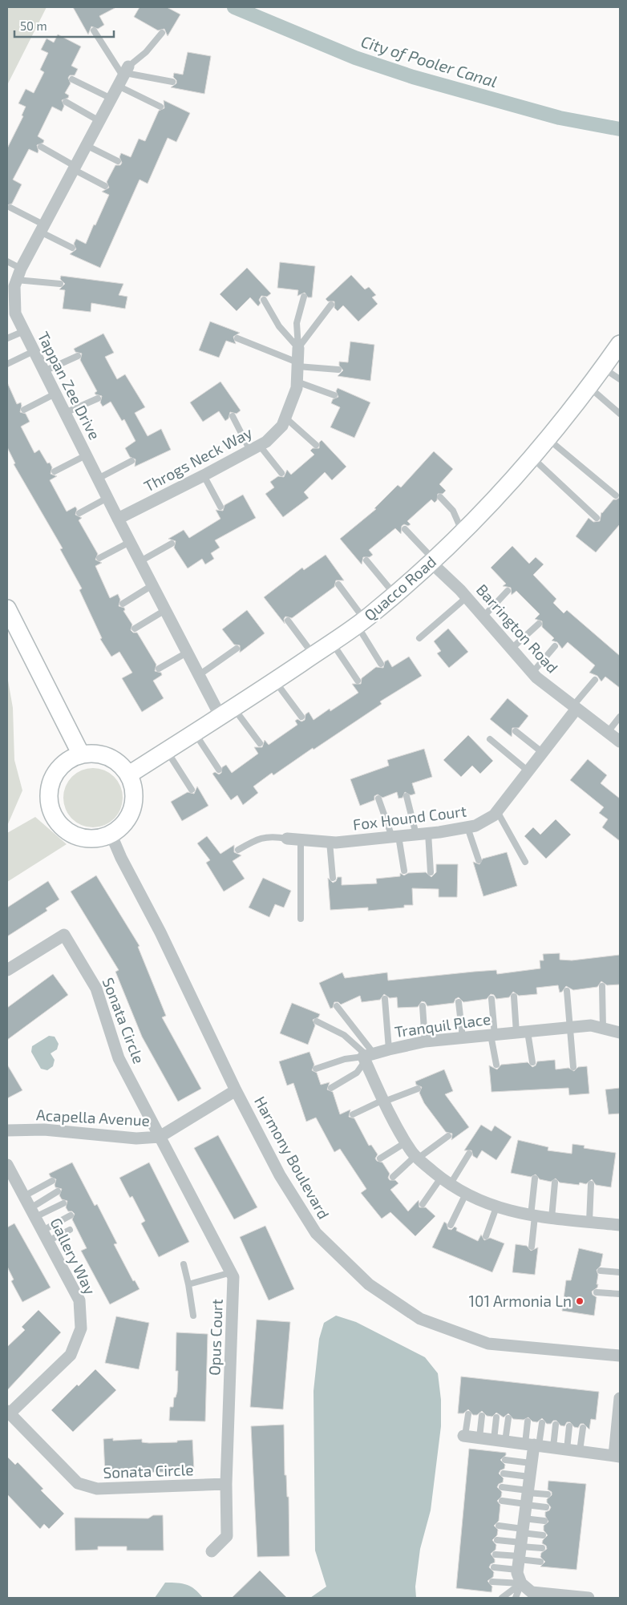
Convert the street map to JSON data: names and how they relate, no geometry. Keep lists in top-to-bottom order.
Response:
{
  "streets": {
    "street": [
      "Tappan Zee Drive",
      "Throgs Neck Way",
      "Quacco Road",
      "Barrington Road",
      "Fox Hound Court",
      "Sonata Circle",
      "Tranquil Place",
      "Acapella Avenue",
      "Harmony Boulevard",
      "Gallery Way",
      "Opus Court"
    ]
  },
  "crossings": [
    ["Tappan Zee Drive", "Throgs Neck Way"],
    ["Tappan Zee Drive", "Quacco Road"],
    ["Quacco Road", "Barrington Road"],
    ["Quacco Road", "Harmony Boulevard"],
    ["Barrington Road", "Fox Hound Court"],
    ["Sonata Circle", "Acapella Avenue"],
    ["Sonata Circle", "Gallery Way"],
    ["Sonata Circle", "Opus Court"],
    ["Acapella Avenue", "Harmony Boulevard"],
    ["Acapella Avenue", "Opus Court"]
  ],
  "water": ["City of Pooler Canal"],
  "places": ["101 Armonia Ln"],
  "scale_bar": "50 m"
}
